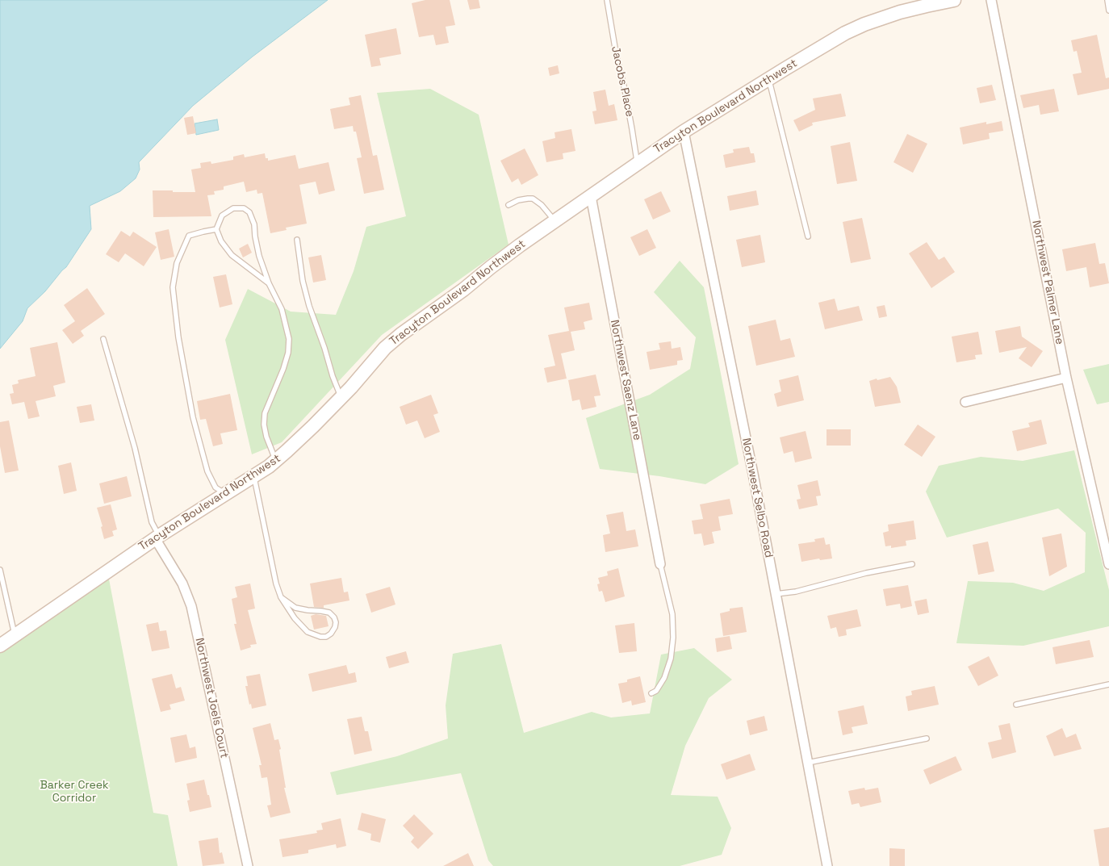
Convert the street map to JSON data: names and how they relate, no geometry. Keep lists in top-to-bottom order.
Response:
{
  "streets": {
    "main road": ["Tracyton Boulevard Northwest"],
    "street": [
      "Northwest Palmer Lane",
      "Northwest Saenz Lane",
      "Northwest Selbo Road",
      "Northwest Joels Court"
    ],
    "lane": ["Jacobs Place"]
  },
  "crossings": [
    ["Jacobs Place", "Tracyton Boulevard Northwest"],
    ["Tracyton Boulevard Northwest", "Northwest Saenz Lane"],
    ["Tracyton Boulevard Northwest", "Northwest Selbo Road"],
    ["Tracyton Boulevard Northwest", "Northwest Joels Court"]
  ],
  "parks": ["Barker Creek Corridor"]
}
